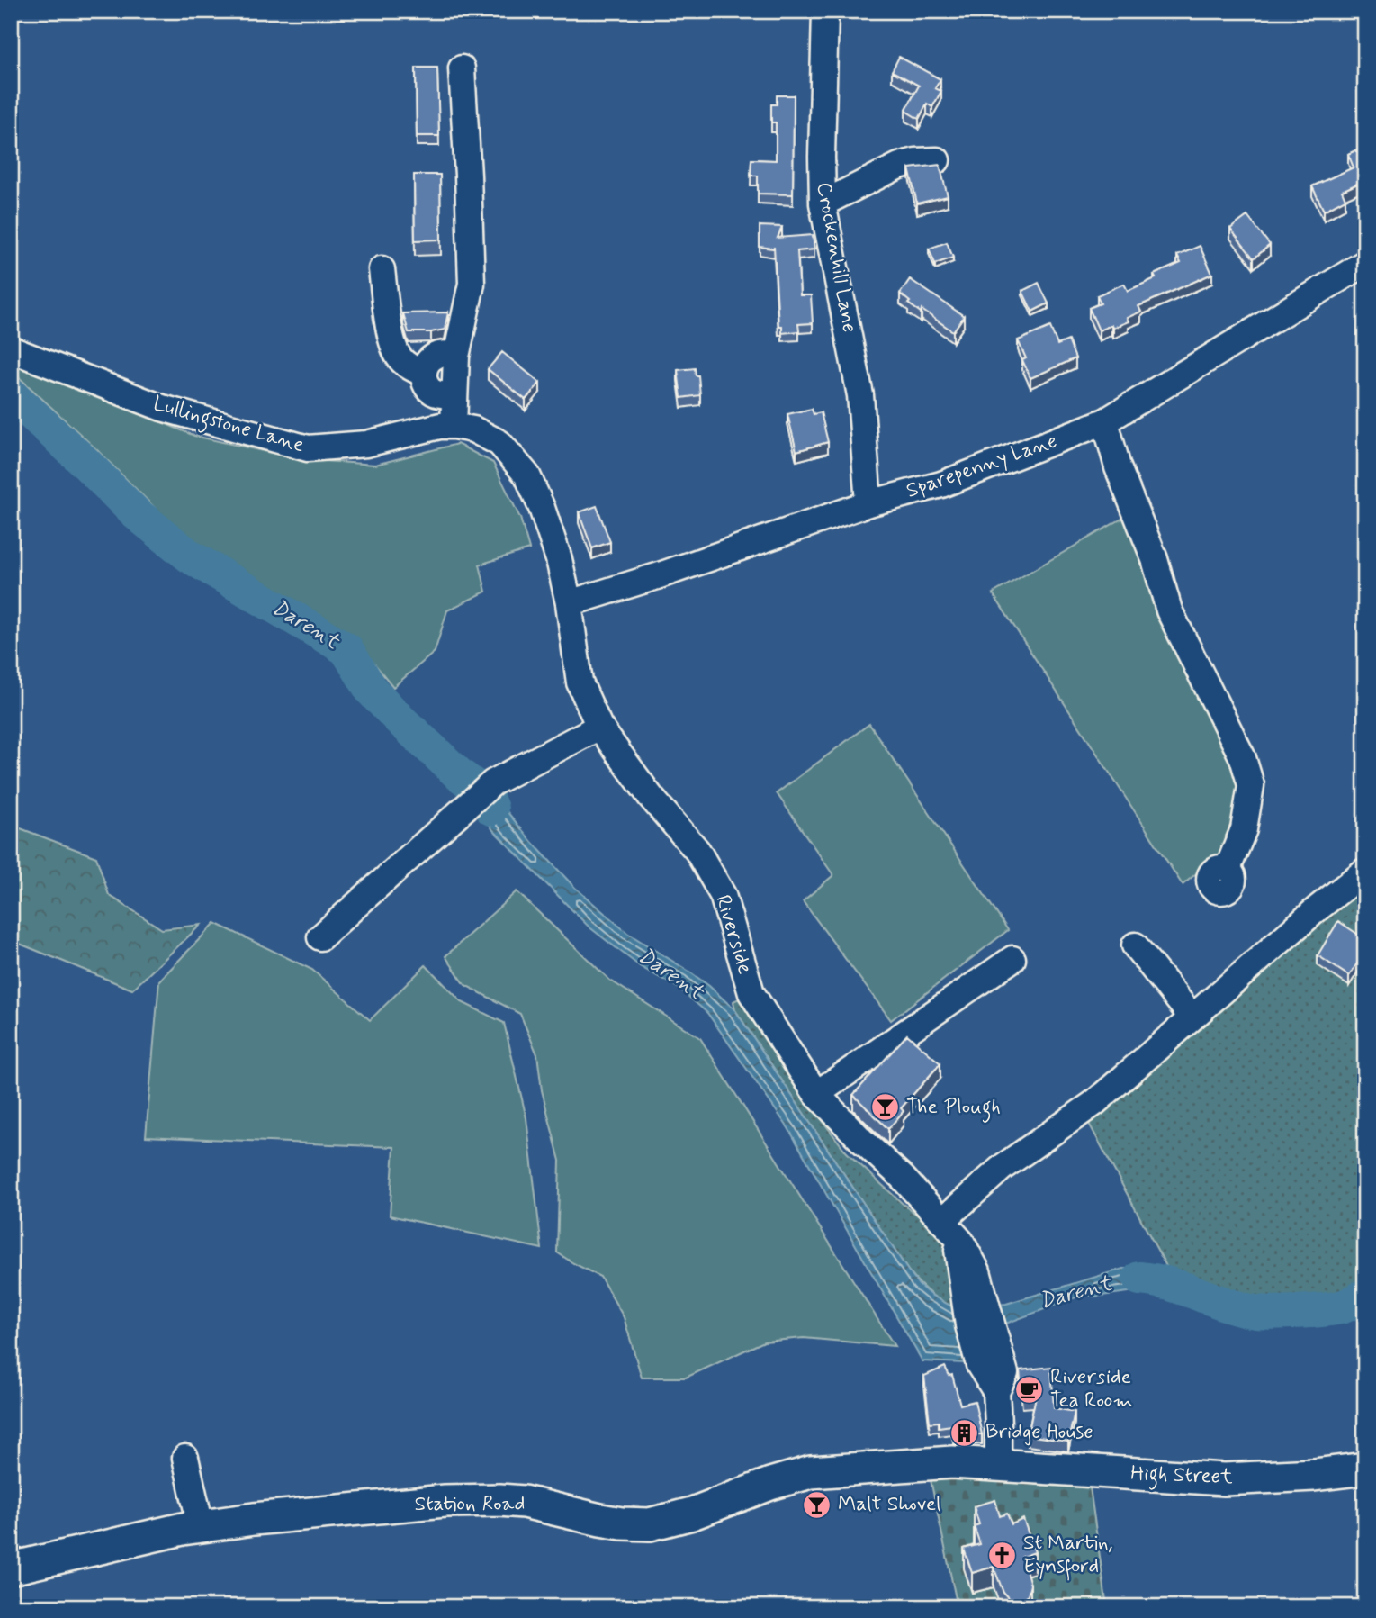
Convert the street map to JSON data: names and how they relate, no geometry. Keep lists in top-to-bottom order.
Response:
{
  "streets": {
    "main road": ["High Street", "Station Road"],
    "street": [
      "Crockenhill Lane",
      "Lullingstone Lane",
      "Sparepenny Lane",
      "Riverside"
    ]
  },
  "crossings": [
    ["Crockenhill Lane", "Sparepenny Lane"],
    ["Lullingstone Lane", "Sparepenny Lane"],
    ["Lullingstone Lane", "Riverside"],
    ["Sparepenny Lane", "Riverside"],
    ["Riverside", "High Street"],
    ["Riverside", "Station Road"],
    ["High Street", "Station Road"]
  ],
  "water": ["Darent"],
  "places": {
    "bar": ["The Plough", "Malt Shovel"],
    "cafe": ["Riverside Tea Room"],
    "building": ["Bridge House"],
    "church": ["St Martin, Eynsford"]
  }
}
